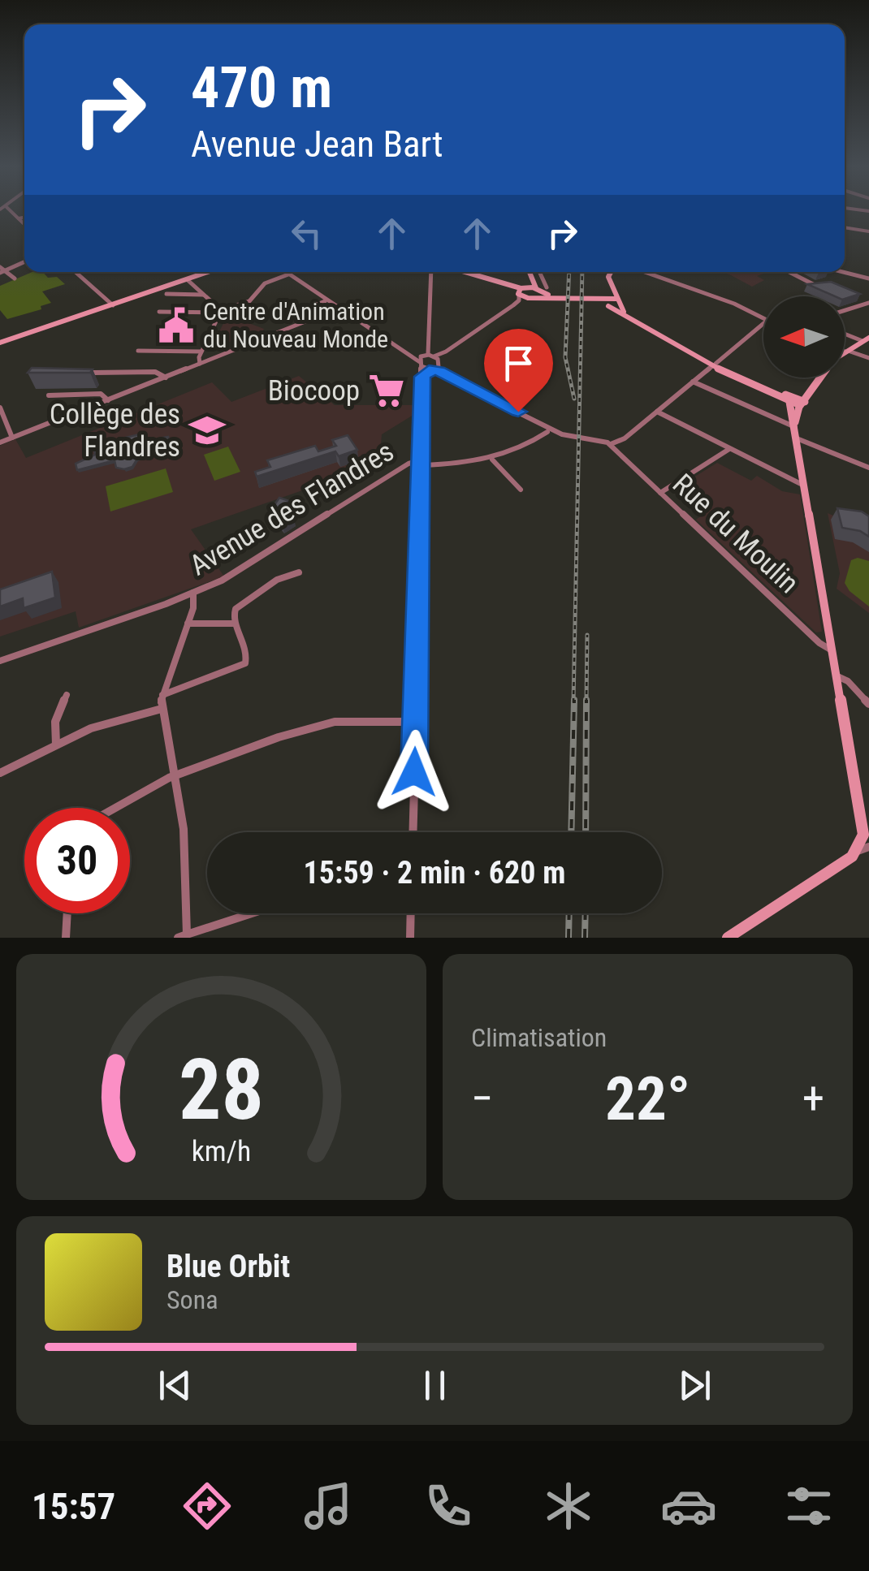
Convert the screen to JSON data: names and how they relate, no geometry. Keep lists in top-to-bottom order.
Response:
{
  "streets": {
    "street": ["Avenue des Flandres", "Rue du Moulin"]
  },
  "places": {
    "public building": ["Centre d'Animation du Nouveau Monde"],
    "supermarket": ["Biocoop"],
    "school or university": ["Collège des Flandres"]
  },
  "north": "left",
  "page": {
    "turn": ["470 m", "Avenue Jean Bart"],
    "limit": "30",
    "trip": "15:59 · 2 min · 620 m",
    "tile": "Climatisation",
    "heat": ["−", "22°", "+"],
    "song": ["Blue Orbit", "Sona"],
    "tabs": "15:57",
    "gauge": ["28", "km/h"]
  }
}
